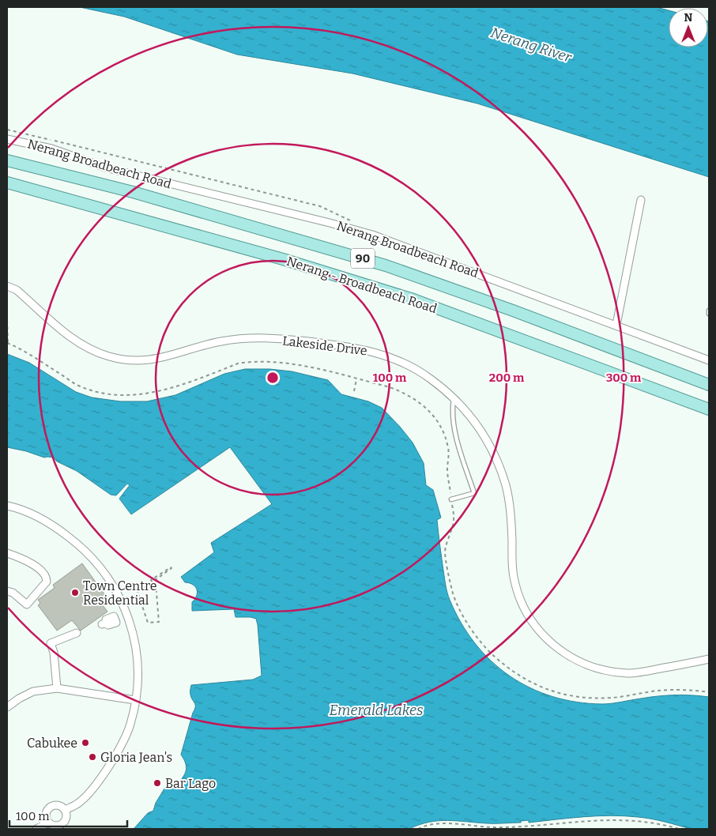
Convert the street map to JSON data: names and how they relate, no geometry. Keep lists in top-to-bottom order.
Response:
{
  "streets": {
    "main road": ["90", "Nerang - Broadbeach Road"],
    "street": ["Nerang Broadbeach Road", "Lakeside Drive"]
  },
  "water": ["Nerang River", "Emerald Lakes"],
  "places": [
    "Town Centre Residential",
    "Cabukee",
    "Gloria Jean's",
    "Bar Lago"
  ],
  "scale_bar": "100 m",
  "north": "top",
  "rings": ["100 m", "200 m", "300 m"]
}
